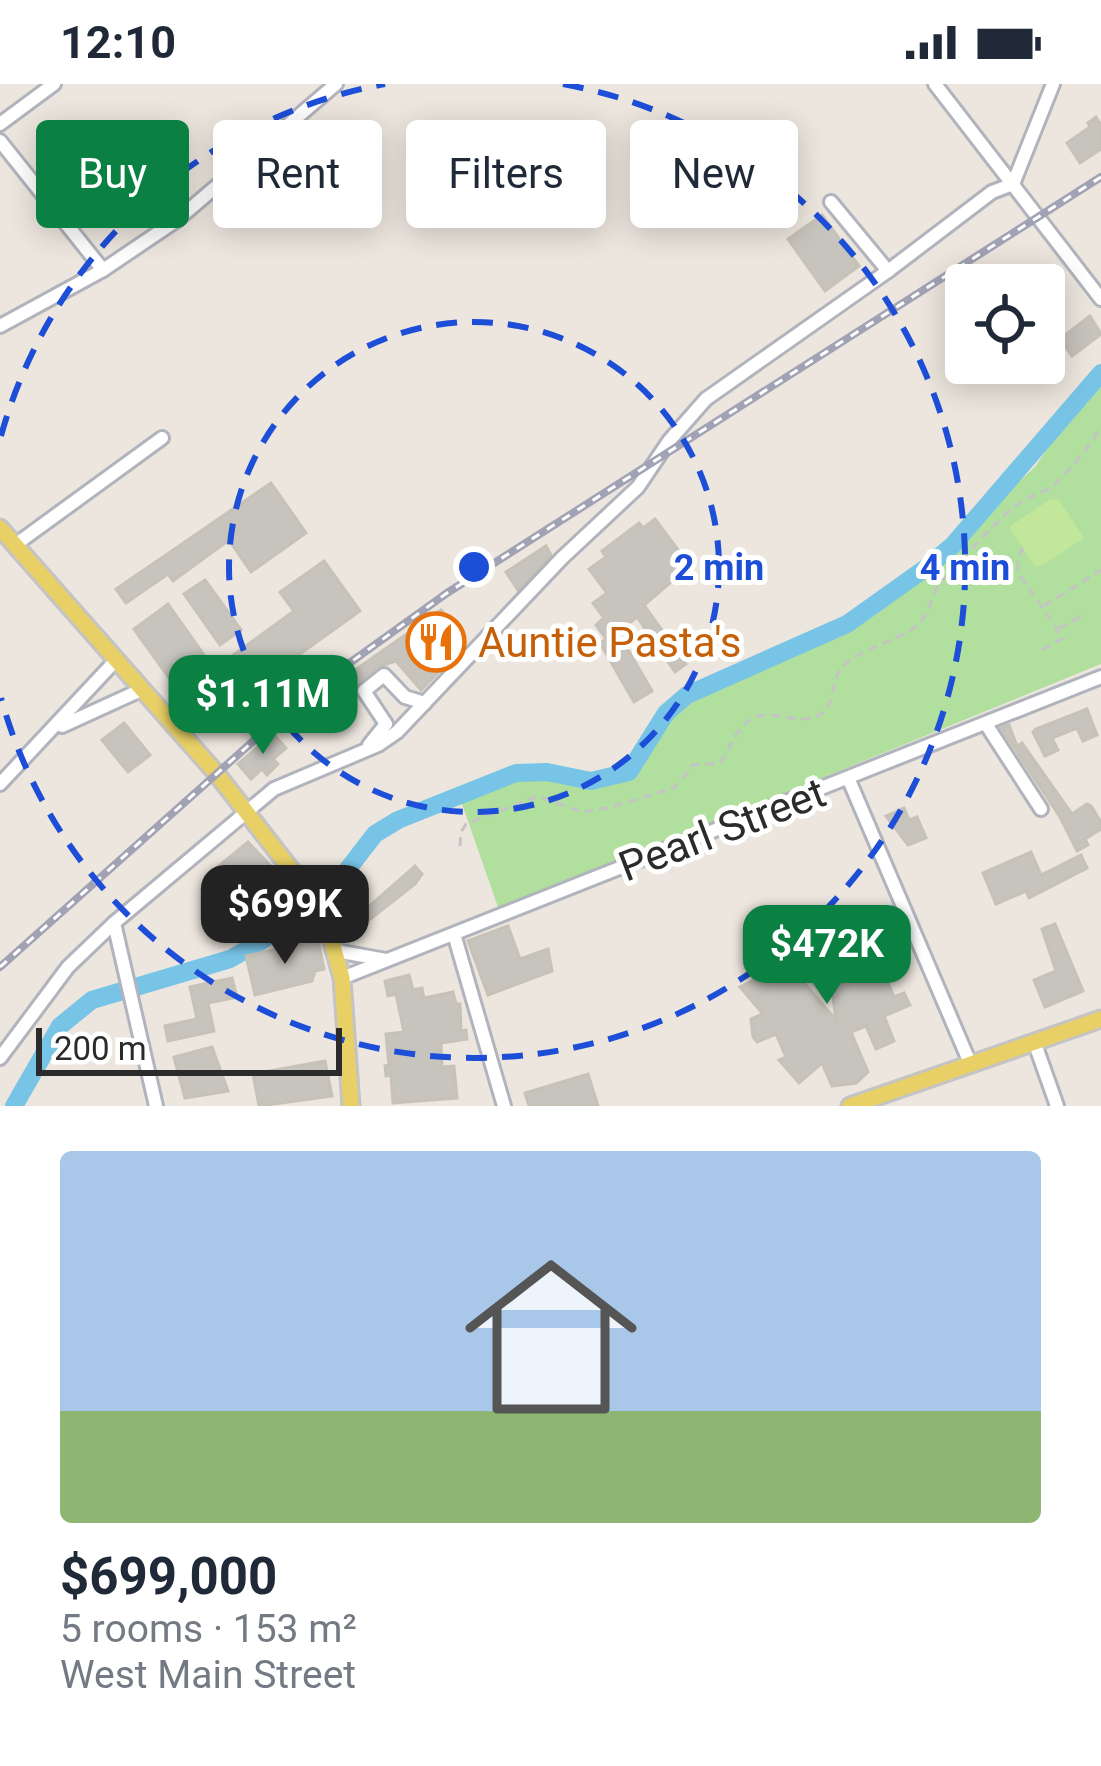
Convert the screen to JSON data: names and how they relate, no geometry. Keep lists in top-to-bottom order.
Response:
{
  "streets": {
    "street": ["Pearl Street"]
  },
  "places": {
    "restaurant": ["Auntie Pasta's"]
  },
  "scale_bar": "200 m",
  "page": {
    "status": "12:10",
    "chip": [
      "Buy",
      "Rent",
      "Filters",
      "New"
    ],
    "price": ["$1.11M", "$699K", "$472K"],
    "scale": "200 m",
    "list": [
      {
        "name": "$699,000",
        "note": "5 rooms · 153 m² · West Main Street"
      }
    ]
  },
  "rings": ["2 min", "4 min"]
}
